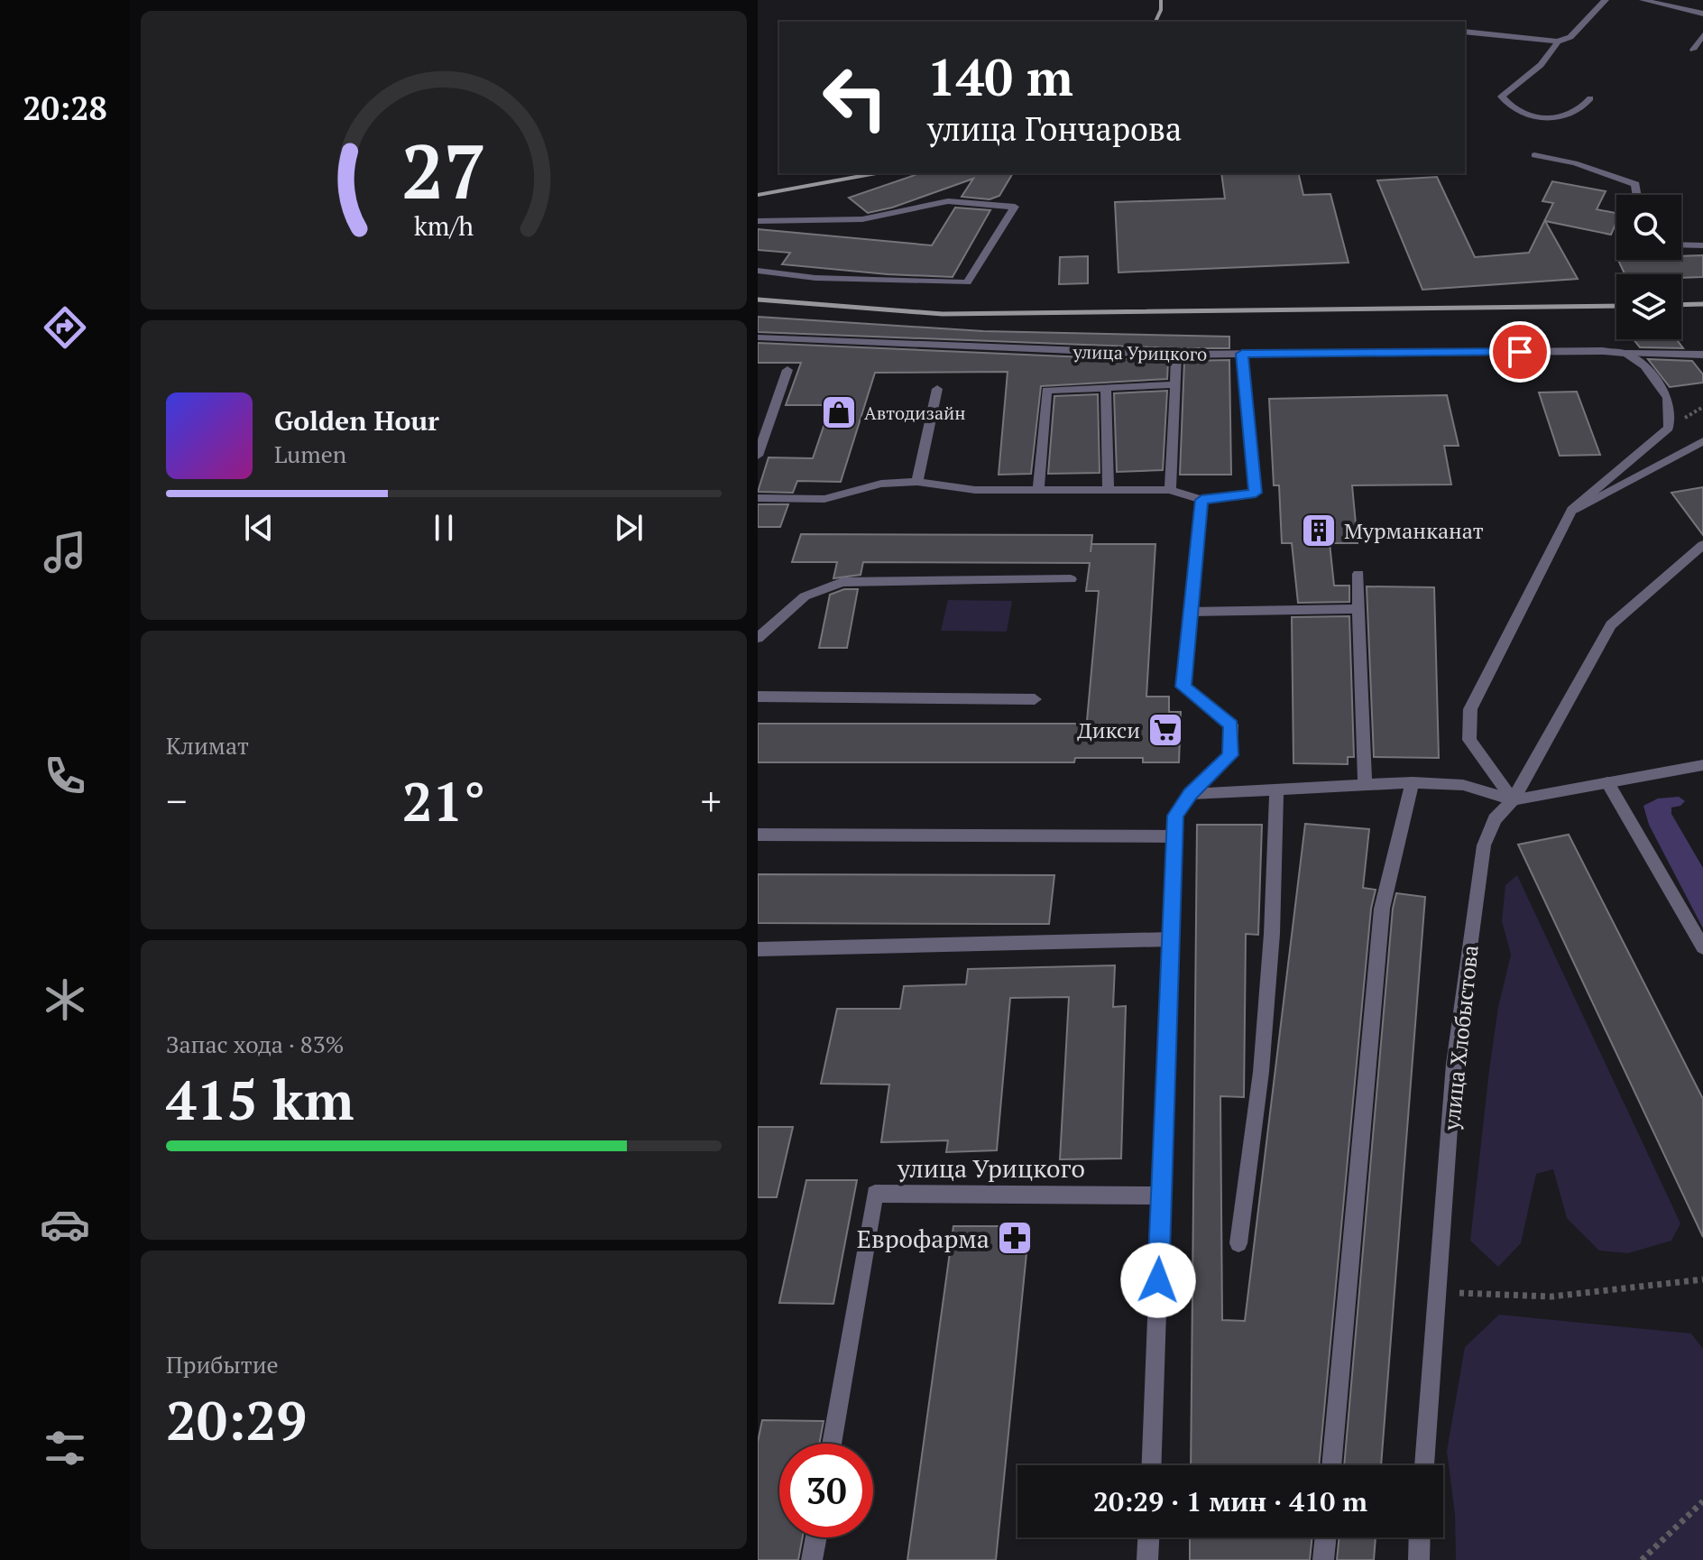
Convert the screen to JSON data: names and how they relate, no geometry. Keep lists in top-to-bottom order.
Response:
{
  "streets": {
    "street": ["улица Урицкого", "улица Хлобыстова"]
  },
  "places": {
    "shop": ["Автодизайн"],
    "building": ["Мурманканат"],
    "supermarket": ["Дикси"],
    "pharmacy": ["Еврофарма"]
  },
  "page": {
    "tabs": "20:28",
    "turn": ["140 m", "улица Гончарова"],
    "song": ["Golden Hour", "Lumen"],
    "tile": [
      "Климат",
      ["Запас хода · 83%", "415 km"],
      ["Прибытие", "20:29"]
    ],
    "heat": ["−", "21°", "+"],
    "limit": "30",
    "trip": "20:29 · 1 мин · 410 m",
    "gauge": ["27", "km/h"]
  }
}
